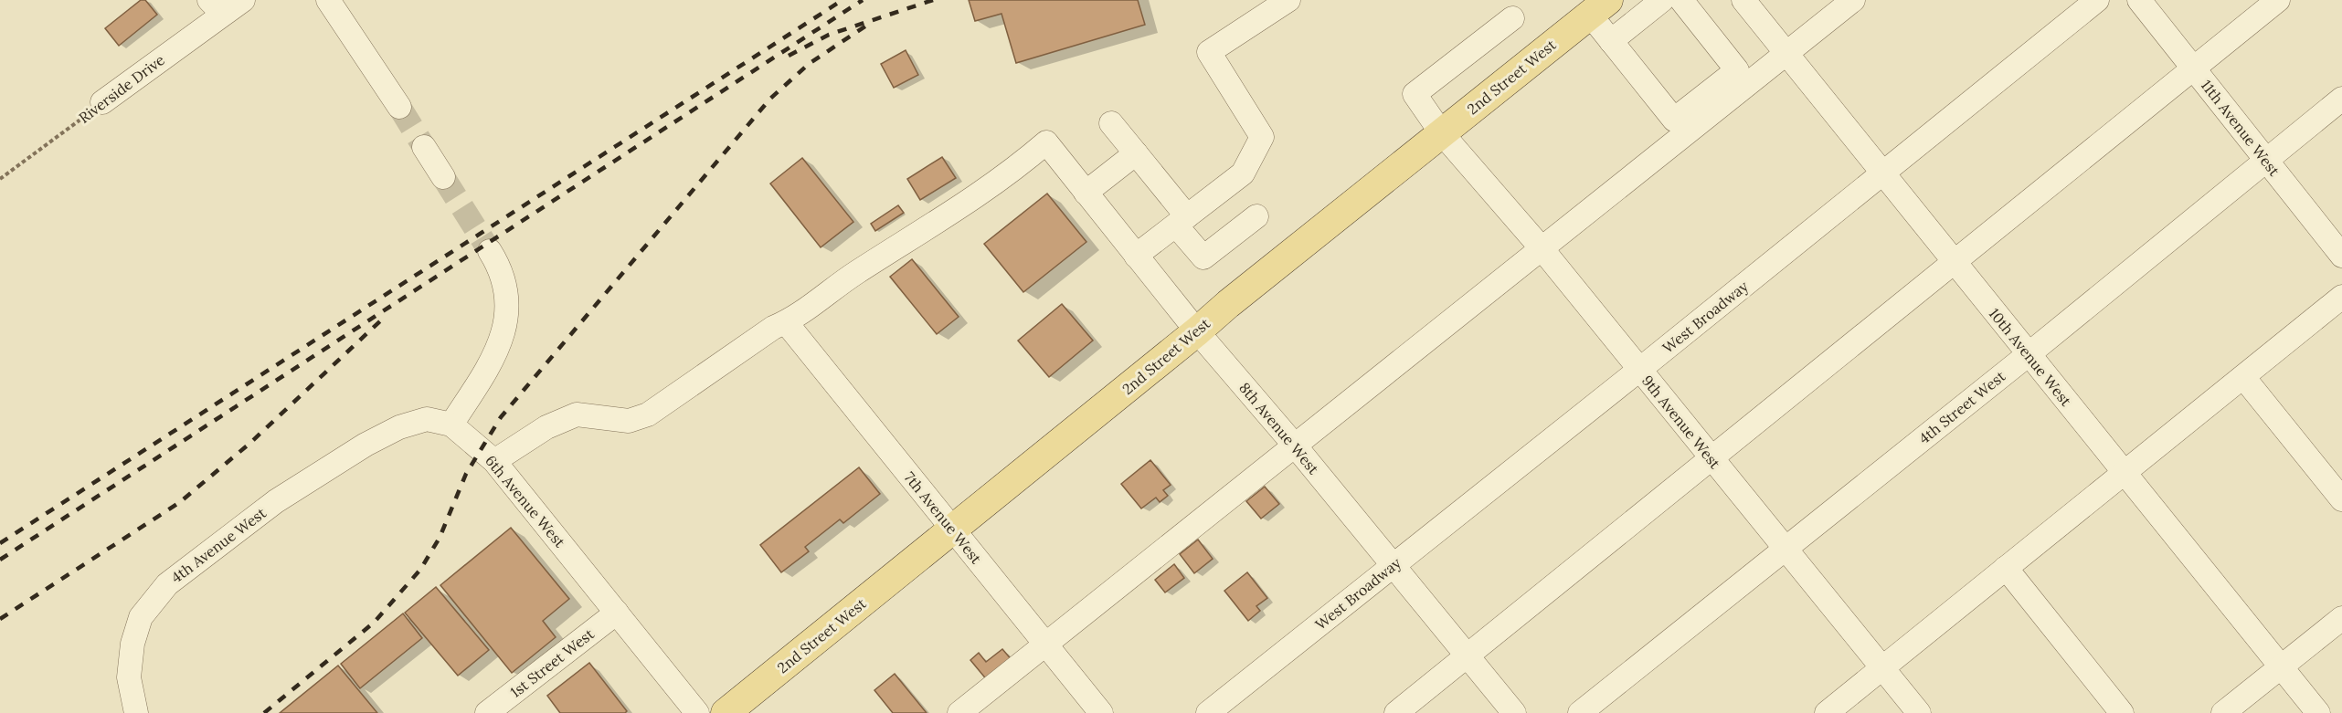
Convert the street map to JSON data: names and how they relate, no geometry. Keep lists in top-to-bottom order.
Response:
{
  "streets": {
    "main road": ["2nd Street West"],
    "street": [
      "Riverside Drive",
      "11th Avenue West",
      "West Broadway",
      "10th Avenue West",
      "4th Street West",
      "9th Avenue West",
      "8th Avenue West",
      "6th Avenue West",
      "7th Avenue West",
      "4th Avenue West",
      "1st Street West"
    ]
  },
  "crossings": [
    ["2nd Street West", "9th Avenue West"],
    ["2nd Street West", "8th Avenue West"],
    ["2nd Street West", "7th Avenue West"],
    ["11th Avenue West", "4th Street West"],
    ["West Broadway", "10th Avenue West"],
    ["West Broadway", "9th Avenue West"],
    ["West Broadway", "8th Avenue West"],
    ["10th Avenue West", "4th Street West"],
    ["4th Street West", "9th Avenue West"],
    ["8th Avenue West", "7th Avenue West"],
    ["6th Avenue West", "4th Avenue West"],
    ["6th Avenue West", "1st Street West"]
  ]
}
